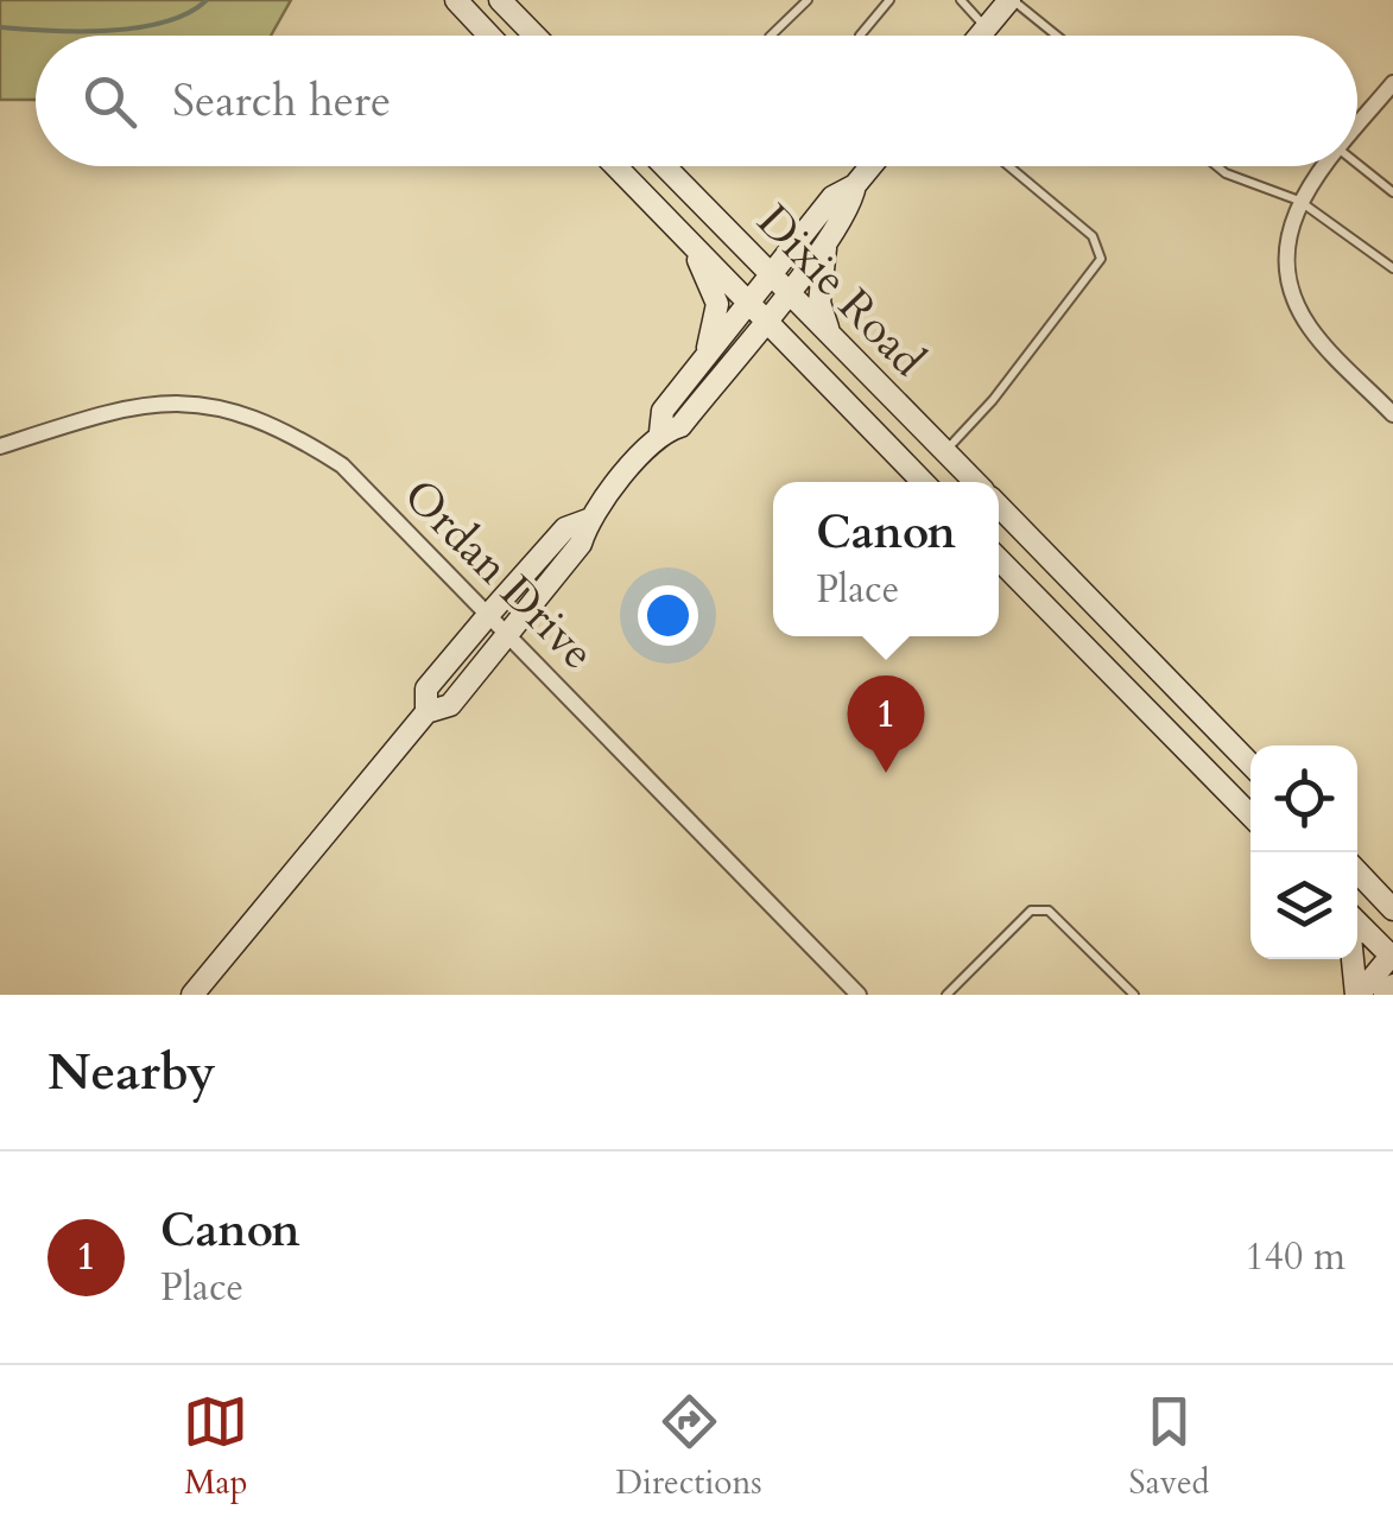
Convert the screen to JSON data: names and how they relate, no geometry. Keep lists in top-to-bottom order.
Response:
{
  "streets": {
    "main road": ["Dixie Road"],
    "street": ["Ordan Drive"]
  },
  "page": {
    "search": "Search here",
    "popup": ["Canon", "Place"],
    "pins": "1",
    "heading": "Nearby",
    "list": [
      {
        "mark": "1",
        "name": "Canon",
        "note": "Place",
        "value": "140 m"
      }
    ],
    "nav": ["Map", "Directions", "Saved"]
  }
}
